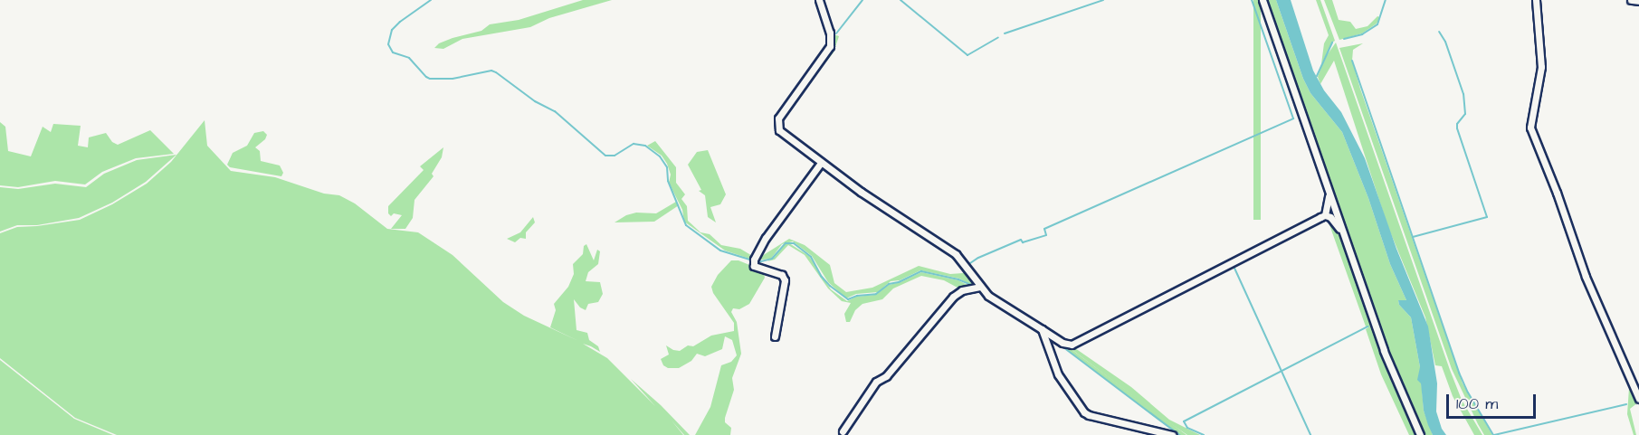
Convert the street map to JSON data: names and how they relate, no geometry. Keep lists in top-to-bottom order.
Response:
{
  "scale_bar": "100 m"
}
